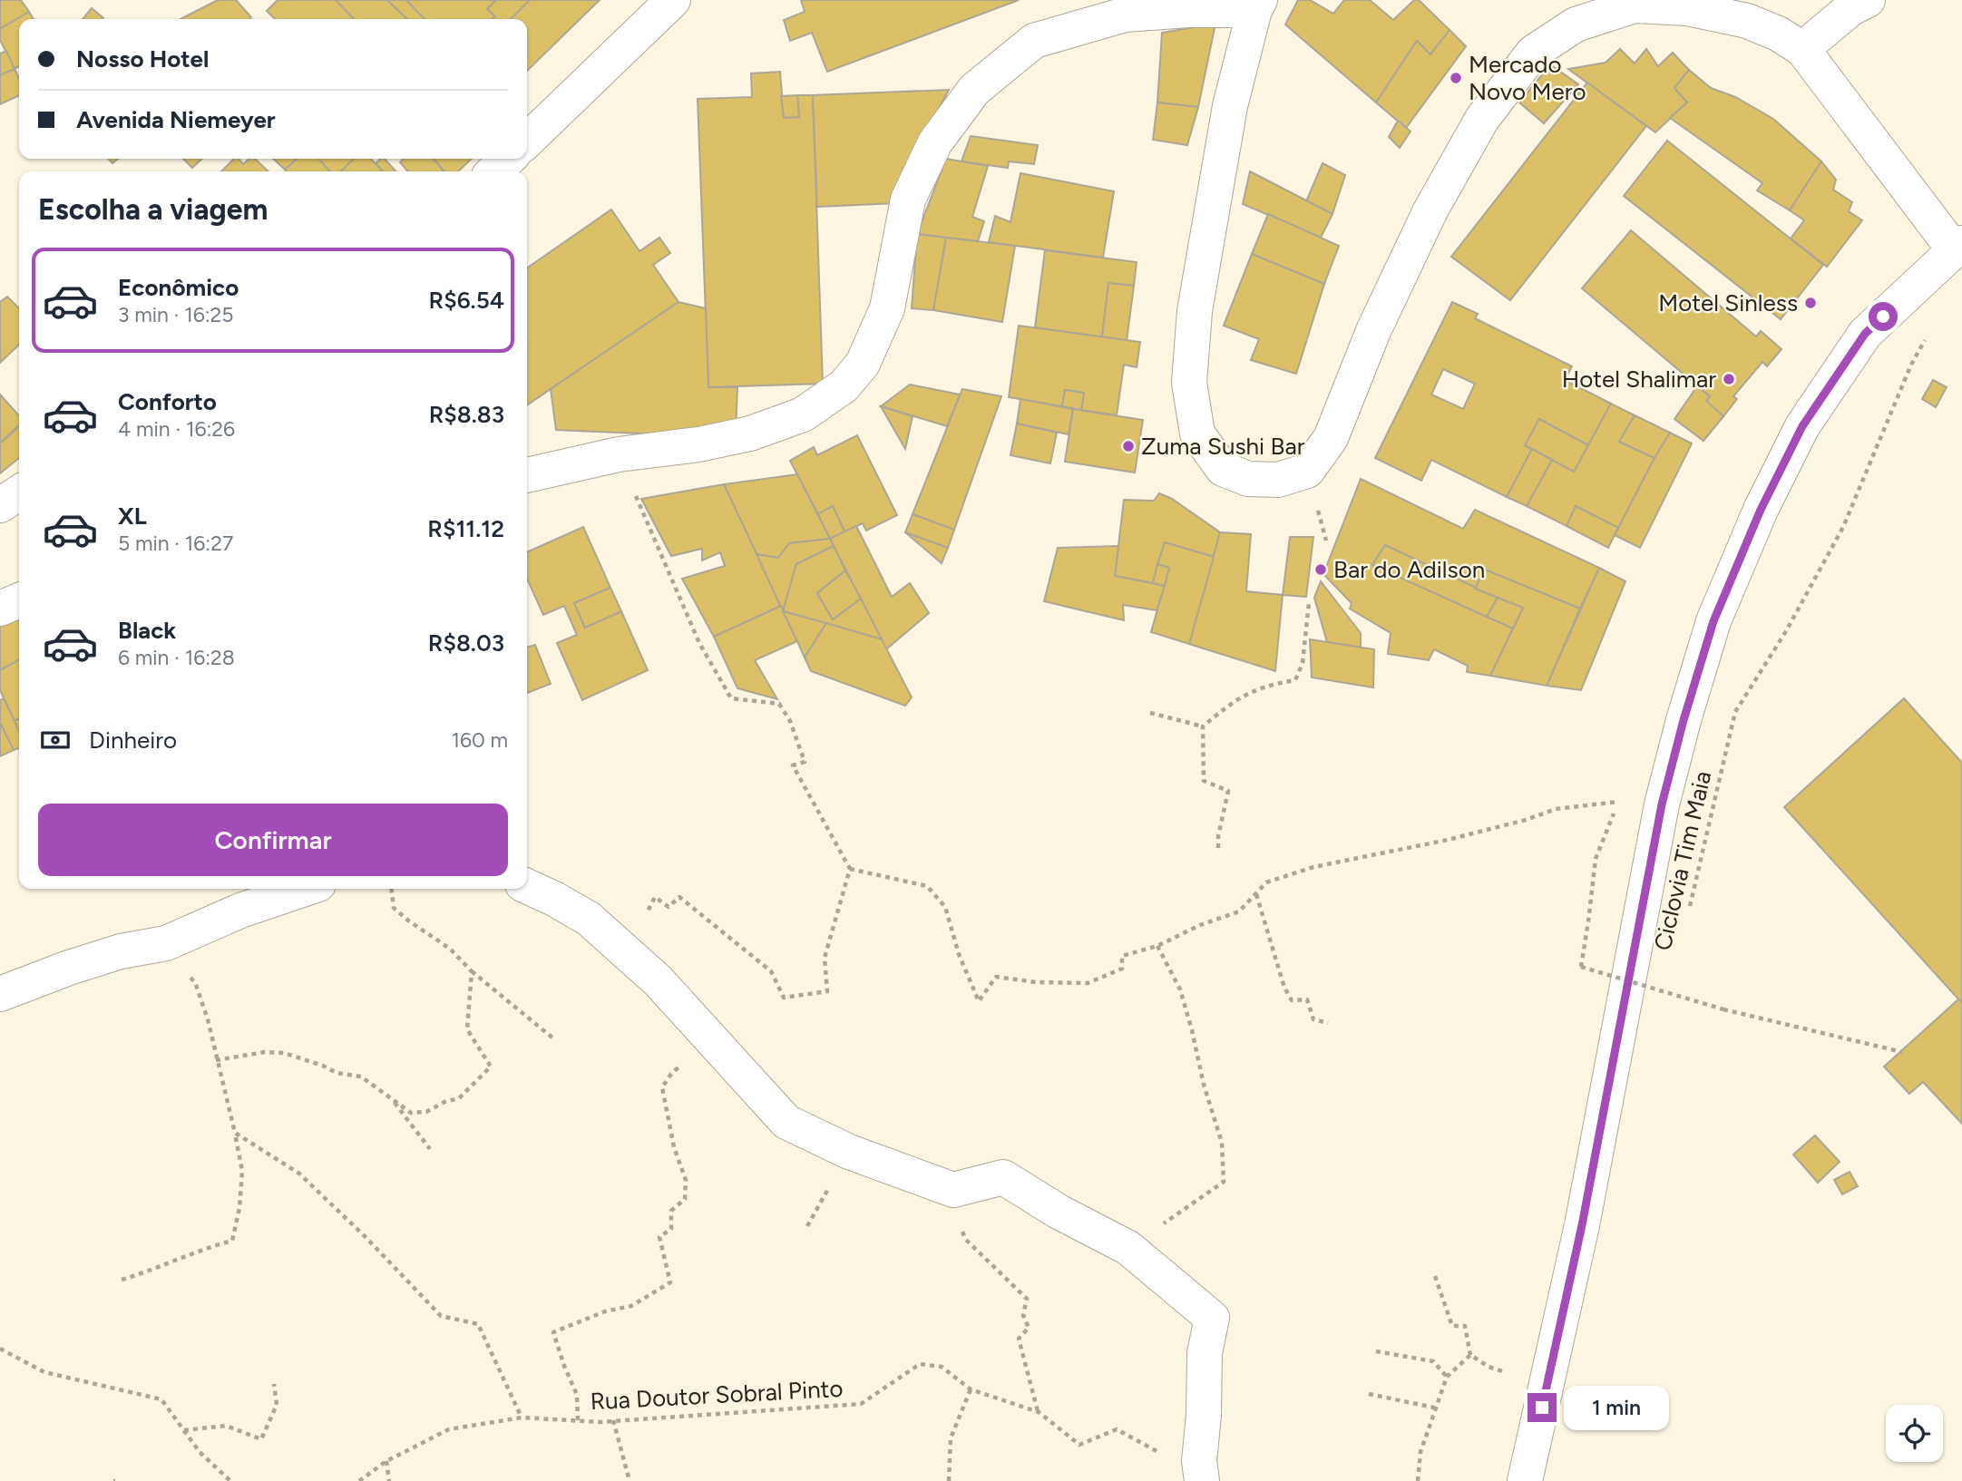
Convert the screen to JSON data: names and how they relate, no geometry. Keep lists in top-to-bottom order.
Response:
{
  "streets": {
    "path": ["Ciclovia Tim Maia", "Rua Doutor Sobral Pinto"]
  },
  "places": [
    "Mercado Novo Mero",
    "Motel Sinless",
    "Hotel Shalimar",
    "Zuma Sushi Bar",
    "Bar do Adilson"
  ],
  "page": {
    "banner": ["Nosso Hotel", "Avenida Niemeyer"],
    "heading": "Escolha a viagem",
    "list": [
      {
        "name": "Econômico",
        "note": "3 min · 16:25",
        "value": "R$6.54"
      },
      {
        "name": "Conforto",
        "note": "4 min · 16:26",
        "value": "R$8.83"
      },
      {
        "name": "XL",
        "note": "5 min · 16:27",
        "value": "R$11.12"
      },
      {
        "name": "Black",
        "note": "6 min · 16:28",
        "value": "R$8.03"
      }
    ],
    "pay": ["Dinheiro", "160 m"],
    "buttons": "Confirmar",
    "bubble": "1 min"
  }
}
